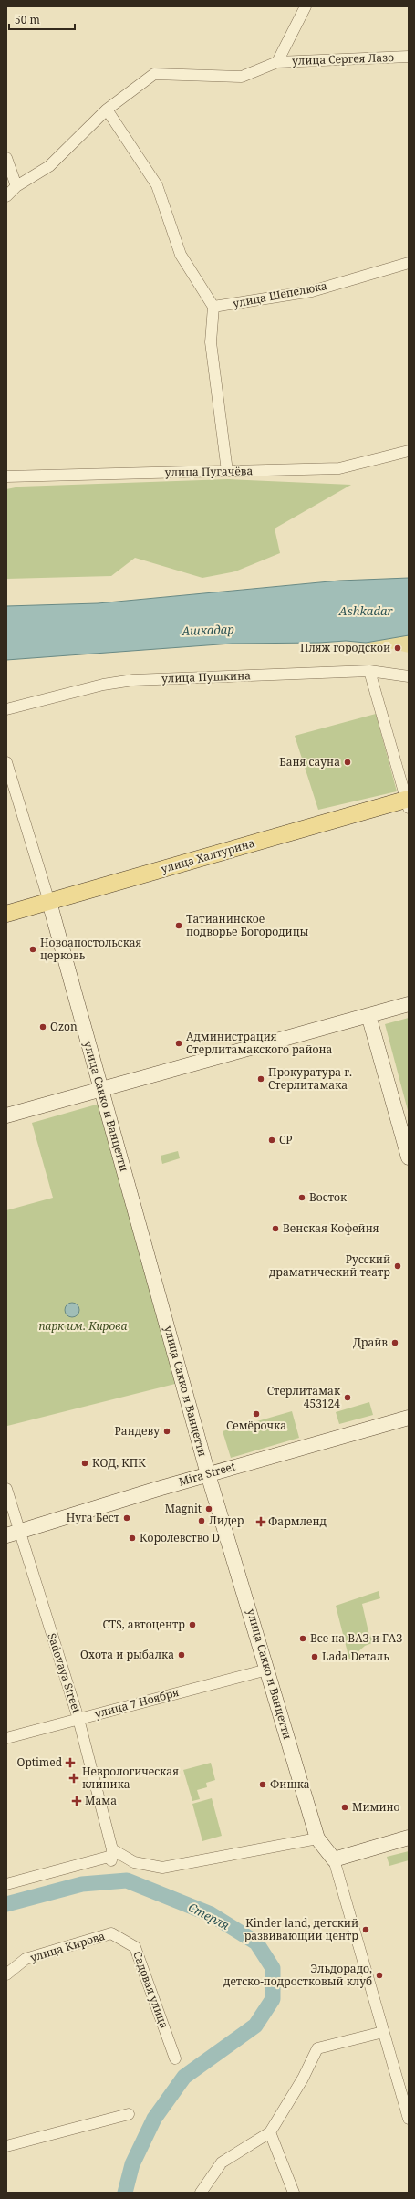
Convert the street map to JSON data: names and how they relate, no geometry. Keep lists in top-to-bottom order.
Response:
{
  "streets": {
    "main road": ["улица Халтурина"],
    "street": [
      "улица Сергея Лазо",
      "улица Шепелюка",
      "улица Пугачёва",
      "улица Пушкина",
      "улица Сакко и Ванцетти",
      "Mira Street",
      "Sadovaya Street",
      "улица 7 Ноября",
      "улица Кирова",
      "Садовая улица"
    ]
  },
  "crossings": [
    ["улица Халтурина", "улица Сакко и Ванцетти"],
    ["улица Сакко и Ванцетти", "Mira Street"],
    ["улица Сакко и Ванцетти", "улица 7 Ноября"],
    ["Mira Street", "Sadovaya Street"],
    ["Sadovaya Street", "улица 7 Ноября"],
    ["улица Кирова", "Садовая улица"]
  ],
  "water": ["Ashkadar", "Ашкадар", "Стерля"],
  "parks": ["парк им. Кирова"],
  "places": {
    "other": [
      "Пляж городской",
      "Баня сауна",
      "Татианинское подворье Богородицы",
      "Новоапостольская церковь",
      "Ozon",
      "Администрация Стерлитамакского района",
      "Прокуратура г. Стерлитамака",
      "СР",
      "Восток",
      "Венская Кофейня",
      "Русский драматический театр",
      "Драйв",
      "Стерлитамак 453124",
      "Семёрочка",
      "Рандеву",
      "КОД, КПК",
      "Magnit",
      "Нуга Бест",
      "Лидер",
      "Королевство D",
      "СTS, автоцентр",
      "Все на ВАЗ и ГАЗ",
      "Охота и рыбалка",
      "Lada Dеталь",
      "Фишка",
      "Мимино",
      "Kinder land, детский развивающий центр",
      "Эльдорадо, детско-подростковый клуб"
    ],
    "health": [
      "Фармленд",
      "Optimed",
      "Неврологическая клиника",
      "Мама"
    ]
  },
  "scale_bar": "50 m"
}
